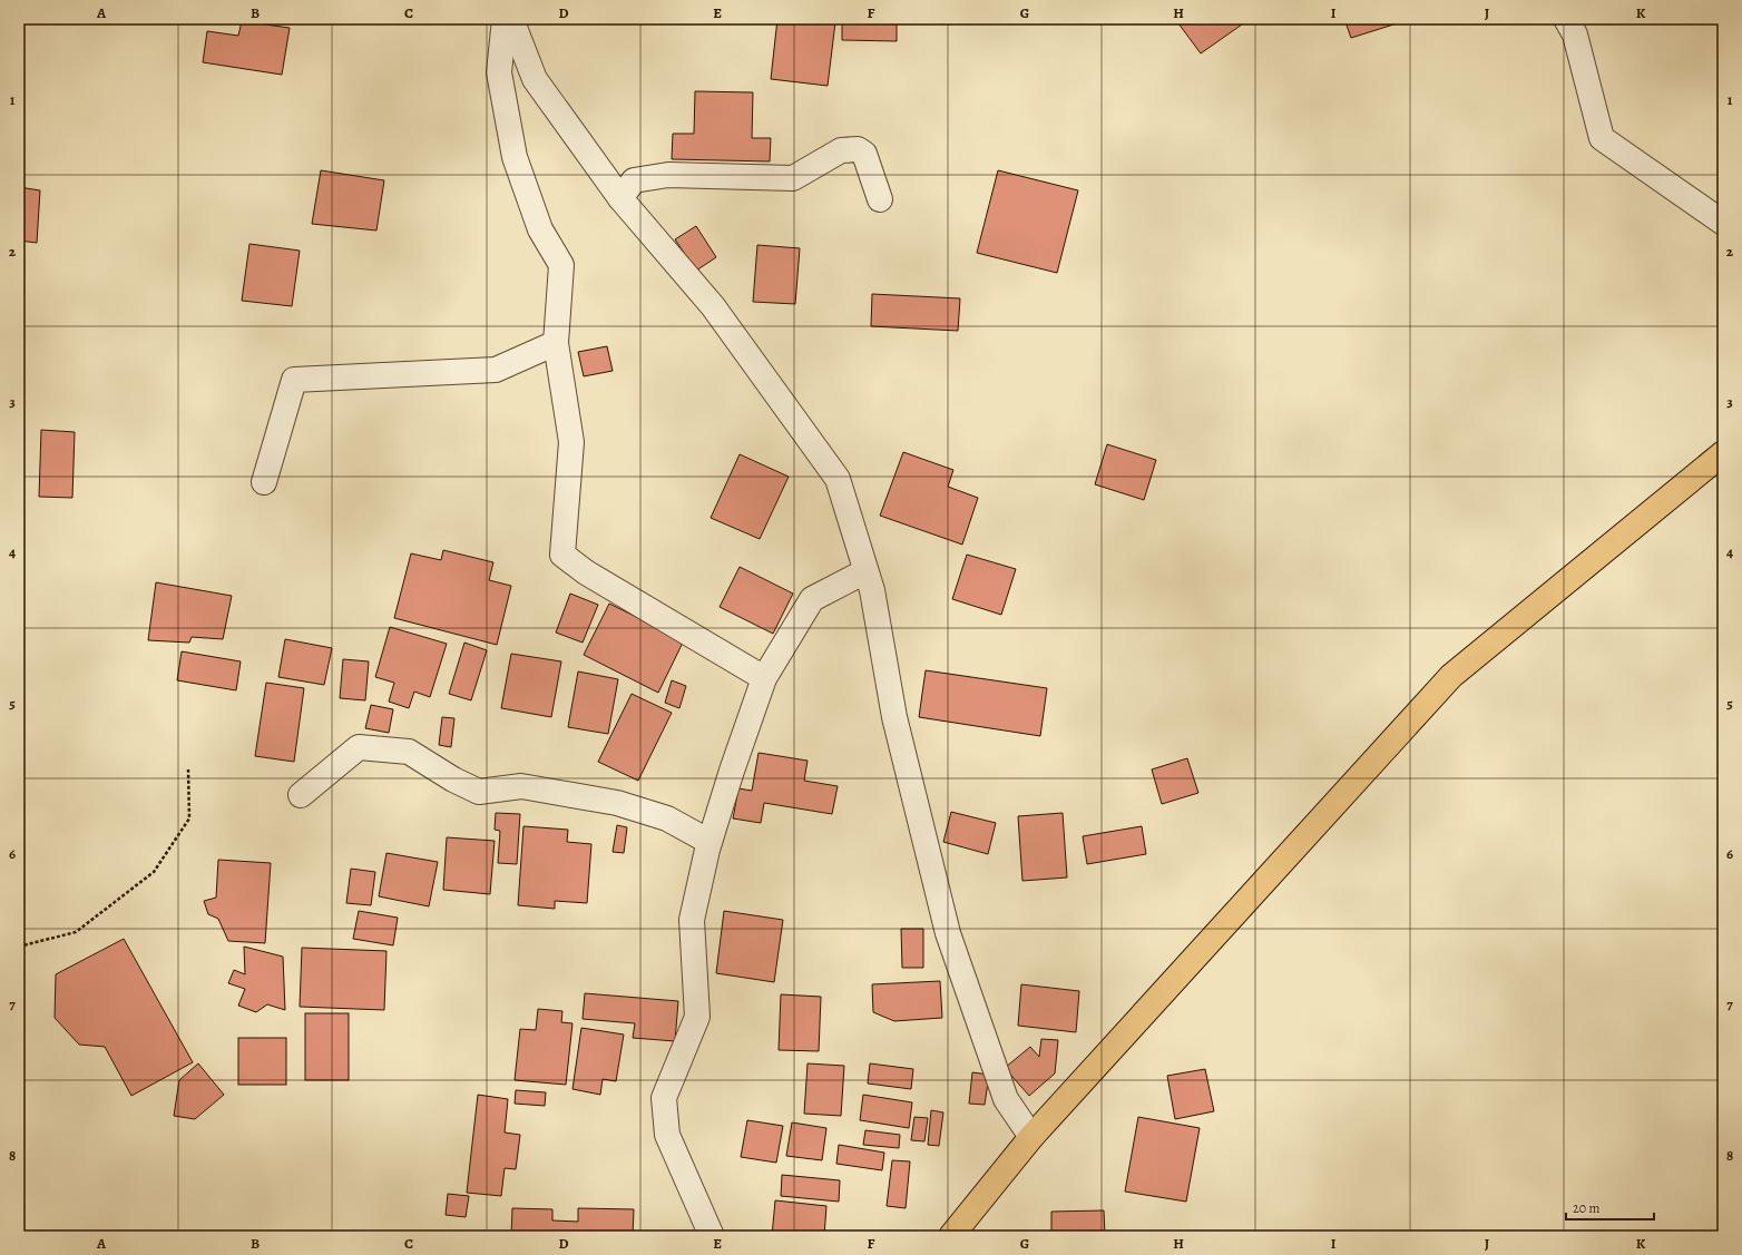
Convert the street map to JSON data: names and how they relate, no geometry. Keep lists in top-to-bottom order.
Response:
{
  "scale_bar": "20 m",
  "grid": {
    "columns": [
      "A",
      "B",
      "C",
      "D",
      "E",
      "F",
      "G",
      "H",
      "I",
      "J",
      "K"
    ],
    "rows": [
      "1",
      "2",
      "3",
      "4",
      "5",
      "6",
      "7",
      "8"
    ]
  }
}
